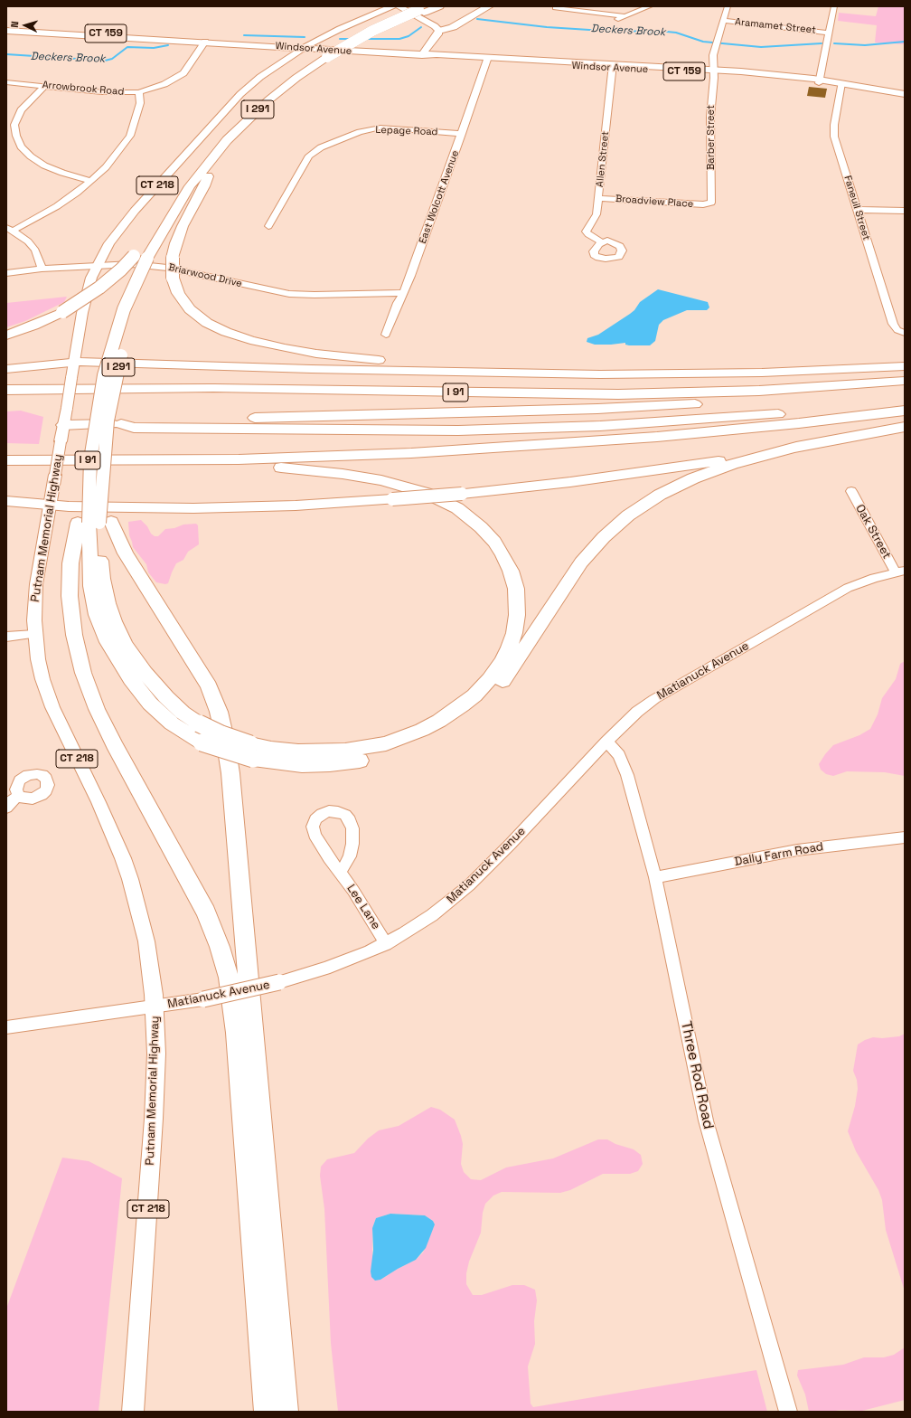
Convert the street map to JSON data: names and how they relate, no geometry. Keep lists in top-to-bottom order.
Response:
{
  "streets": {
    "highway": ["I 291", "I 91"],
    "main road": [
      "CT 159",
      "Windsor Avenue",
      "CT 218",
      "Putnam Memorial Highway"
    ],
    "street": [
      "Aramamet Street",
      "Arrowbrook Road",
      "Lepage Road",
      "Barber Street",
      "Allen Street",
      "East Wolcott Avenue",
      "Broadview Place",
      "Faneuil Street",
      "Briarwood Drive",
      "Oak Street",
      "Matianuck Avenue",
      "Dally Farm Road",
      "Lee Lane",
      "Three Rod Road"
    ]
  },
  "crossings": [
    ["Aramamet Street", "Barber Street"],
    ["Windsor Avenue", "Arrowbrook Road"],
    ["Windsor Avenue", "Barber Street"],
    ["Windsor Avenue", "Allen Street"],
    ["Windsor Avenue", "East Wolcott Avenue"],
    ["Windsor Avenue", "Faneuil Street"],
    ["Windsor Avenue", "Putnam Memorial Highway"],
    ["Lepage Road", "East Wolcott Avenue"],
    ["Barber Street", "Broadview Place"],
    ["Allen Street", "Broadview Place"],
    ["East Wolcott Avenue", "Briarwood Drive"],
    ["Briarwood Drive", "Putnam Memorial Highway"],
    ["Putnam Memorial Highway", "Matianuck Avenue"],
    ["Oak Street", "Matianuck Avenue"],
    ["Matianuck Avenue", "Lee Lane"],
    ["Matianuck Avenue", "Three Rod Road"],
    ["Dally Farm Road", "Three Rod Road"]
  ],
  "water": ["Deckers Brook"],
  "north": "left"
}
